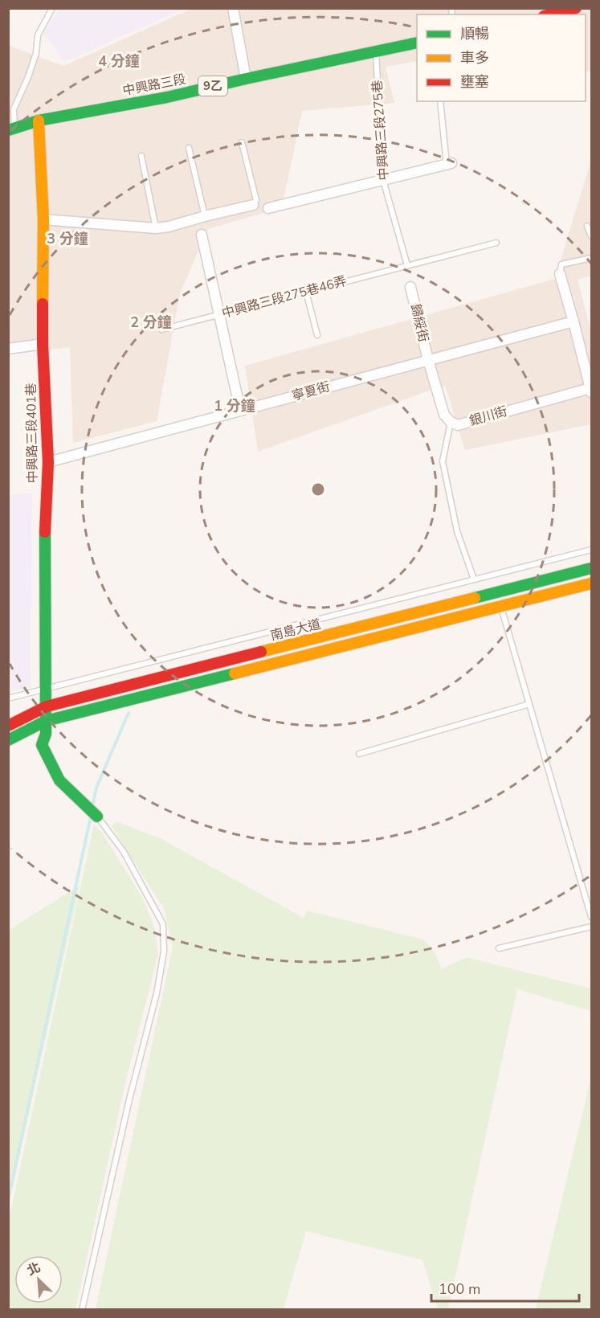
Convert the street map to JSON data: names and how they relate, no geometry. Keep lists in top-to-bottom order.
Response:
{
  "streets": {
    "street": [
      "中興路三段",
      "9乙",
      "歸綏街",
      "寧夏街",
      "銀川街",
      "中興路三段401巷",
      "南島大道"
    ],
    "lane": ["中興路三段275巷", "中興路三段275巷46弄"]
  },
  "crossings": [
    ["中興路三段", "中興路三段275巷"],
    ["中興路三段", "中興路三段401巷"],
    ["中興路三段275巷", "中興路三段275巷46弄"],
    ["歸綏街", "寧夏街"],
    ["歸綏街", "銀川街"],
    ["寧夏街", "銀川街"],
    ["寧夏街", "中興路三段401巷"],
    ["中興路三段401巷", "南島大道"]
  ],
  "legend": ["順暢", "車多", "壅塞"],
  "scale_bar": "100 m",
  "north": "top left",
  "rings": [
    "4 分鐘",
    "3 分鐘",
    "2 分鐘",
    "1 分鐘"
  ]
}
